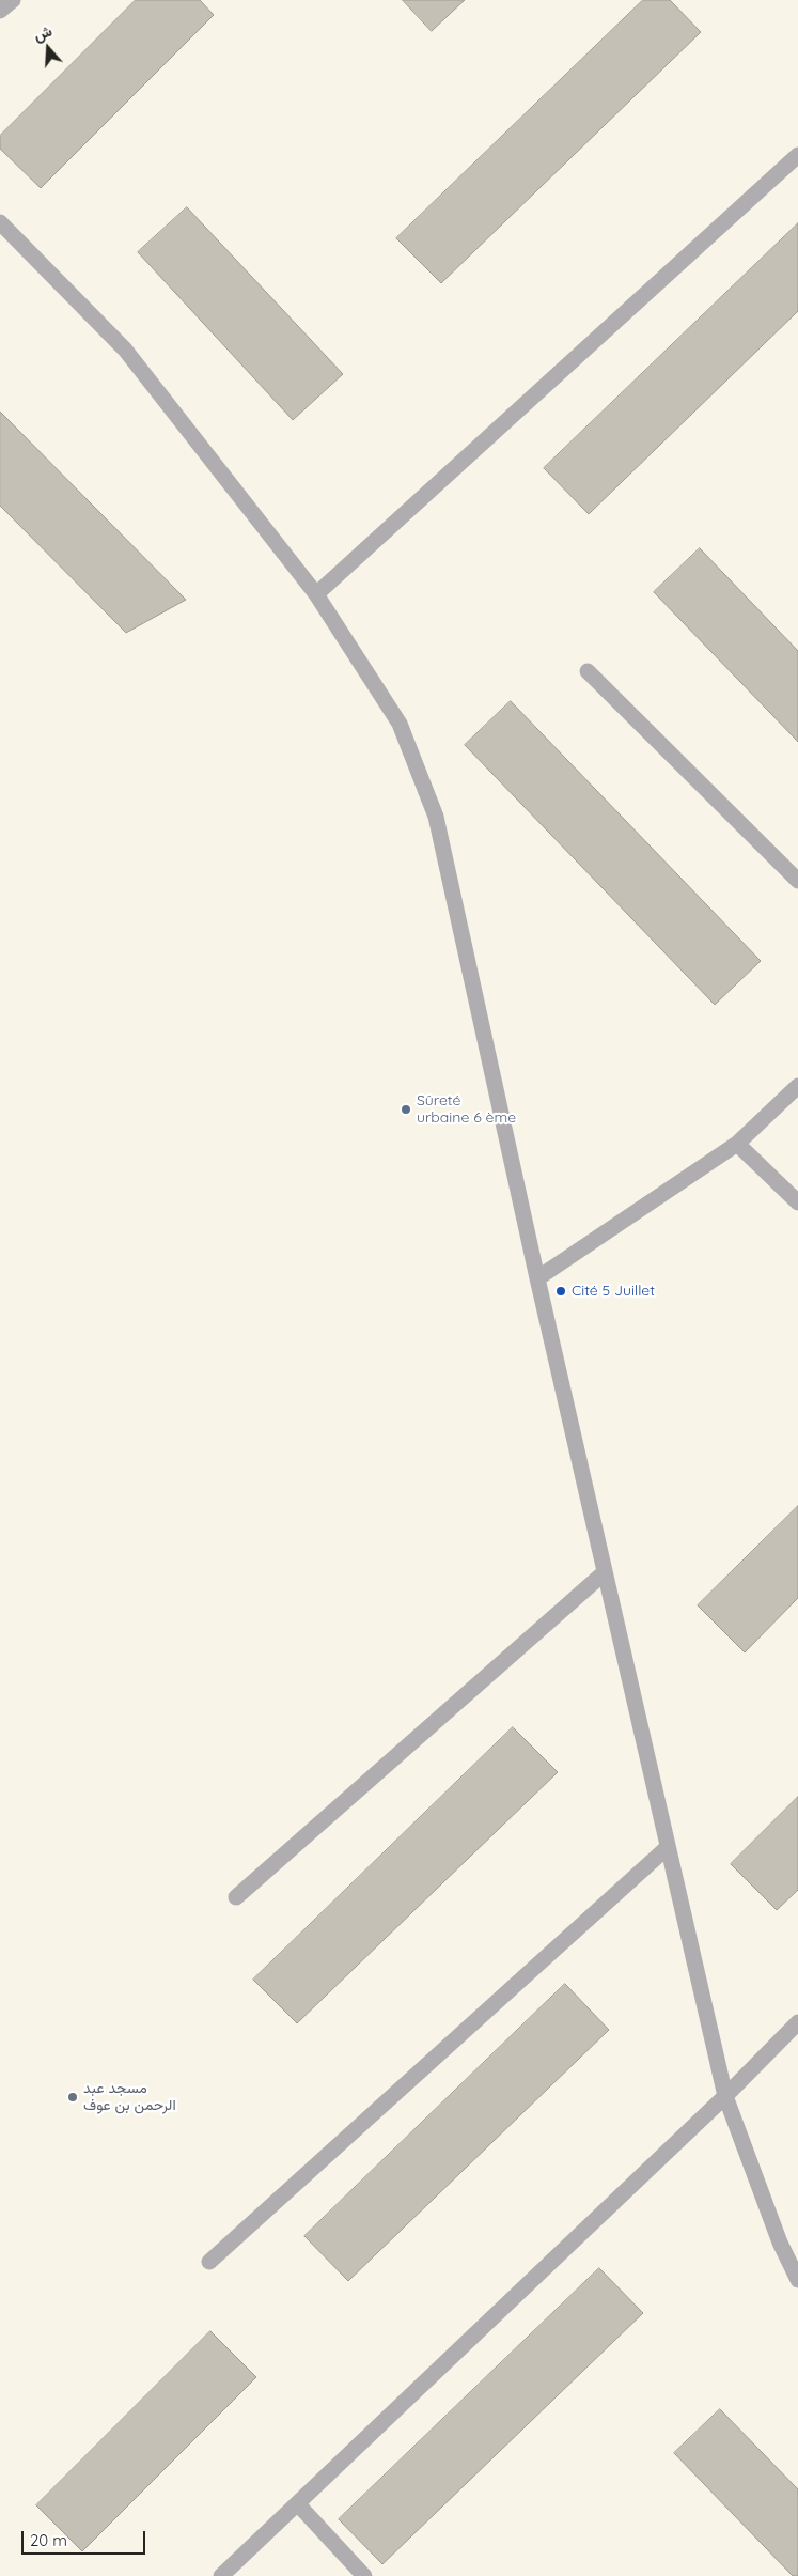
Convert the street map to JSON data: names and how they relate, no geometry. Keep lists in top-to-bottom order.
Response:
{
  "places": ["Sûreté urbaine 6 ème", "Cité 5 Juillet", "مسجد عبد الرحمن بن عوف"],
  "scale_bar": "20 m",
  "north": "top"
}
